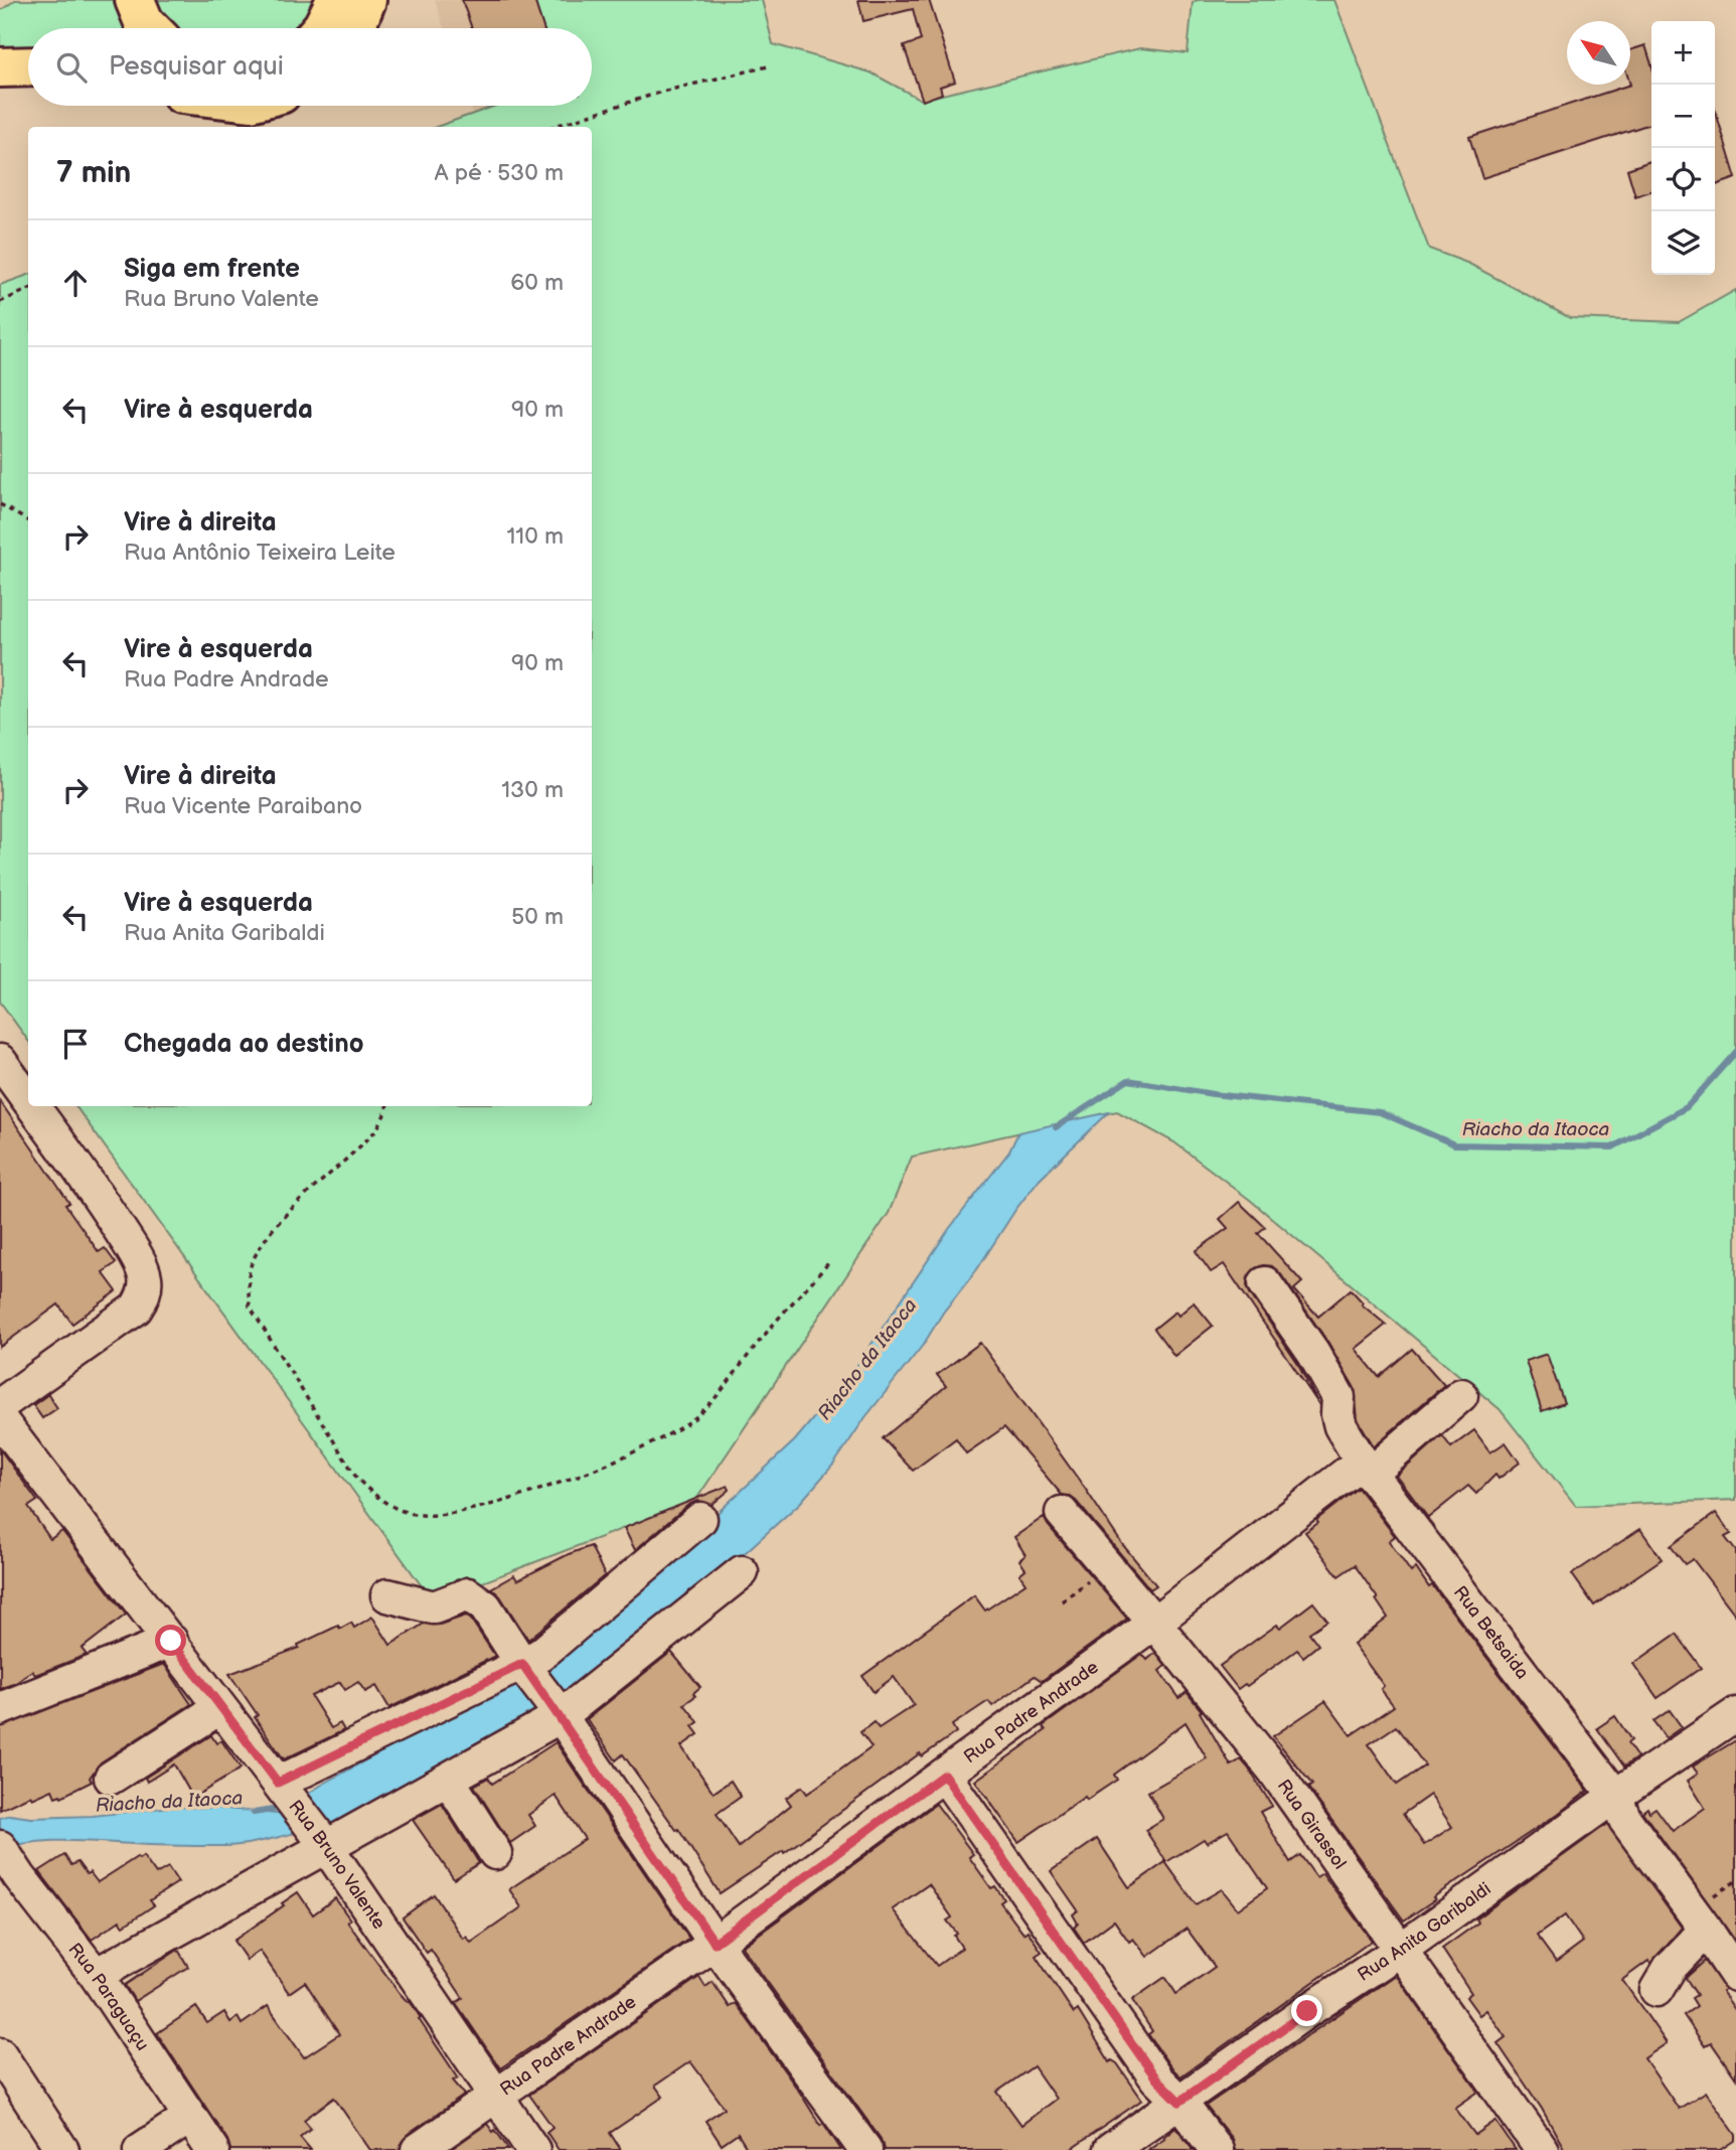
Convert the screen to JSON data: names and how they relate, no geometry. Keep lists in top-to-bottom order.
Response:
{
  "streets": {
    "street": [
      "Rua Betsaida",
      "Rua Padre Andrade",
      "Rua Girassol",
      "Rua Bruno Valente",
      "Rua Anita Garibaldi",
      "Rua Paraguaçu"
    ]
  },
  "crossings": [
    ["Rua Betsaida", "Rua Padre Andrade"],
    ["Rua Betsaida", "Rua Anita Garibaldi"],
    ["Rua Padre Andrade", "Rua Girassol"],
    ["Rua Padre Andrade", "Rua Bruno Valente"],
    ["Rua Girassol", "Rua Anita Garibaldi"]
  ],
  "water": ["Riacho da Itaoca"],
  "north": "top left",
  "page": {
    "map_buttons": ["+", "−"],
    "search": "Pesquisar aqui",
    "heading": ["7 min", "A pé · 530 m"],
    "list": [
      ["Siga em frente", "Rua Bruno Valente", "60 m"],
      ["Vire à esquerda", "90 m"],
      ["Vire à direita", "Rua Antônio Teixeira Leite", "110 m"],
      ["Vire à esquerda", "Rua Padre Andrade", "90 m"],
      ["Vire à direita", "Rua Vicente Paraibano", "130 m"],
      ["Vire à esquerda", "Rua Anita Garibaldi", "50 m"],
      "Chegada ao destino"
    ]
  }
}
